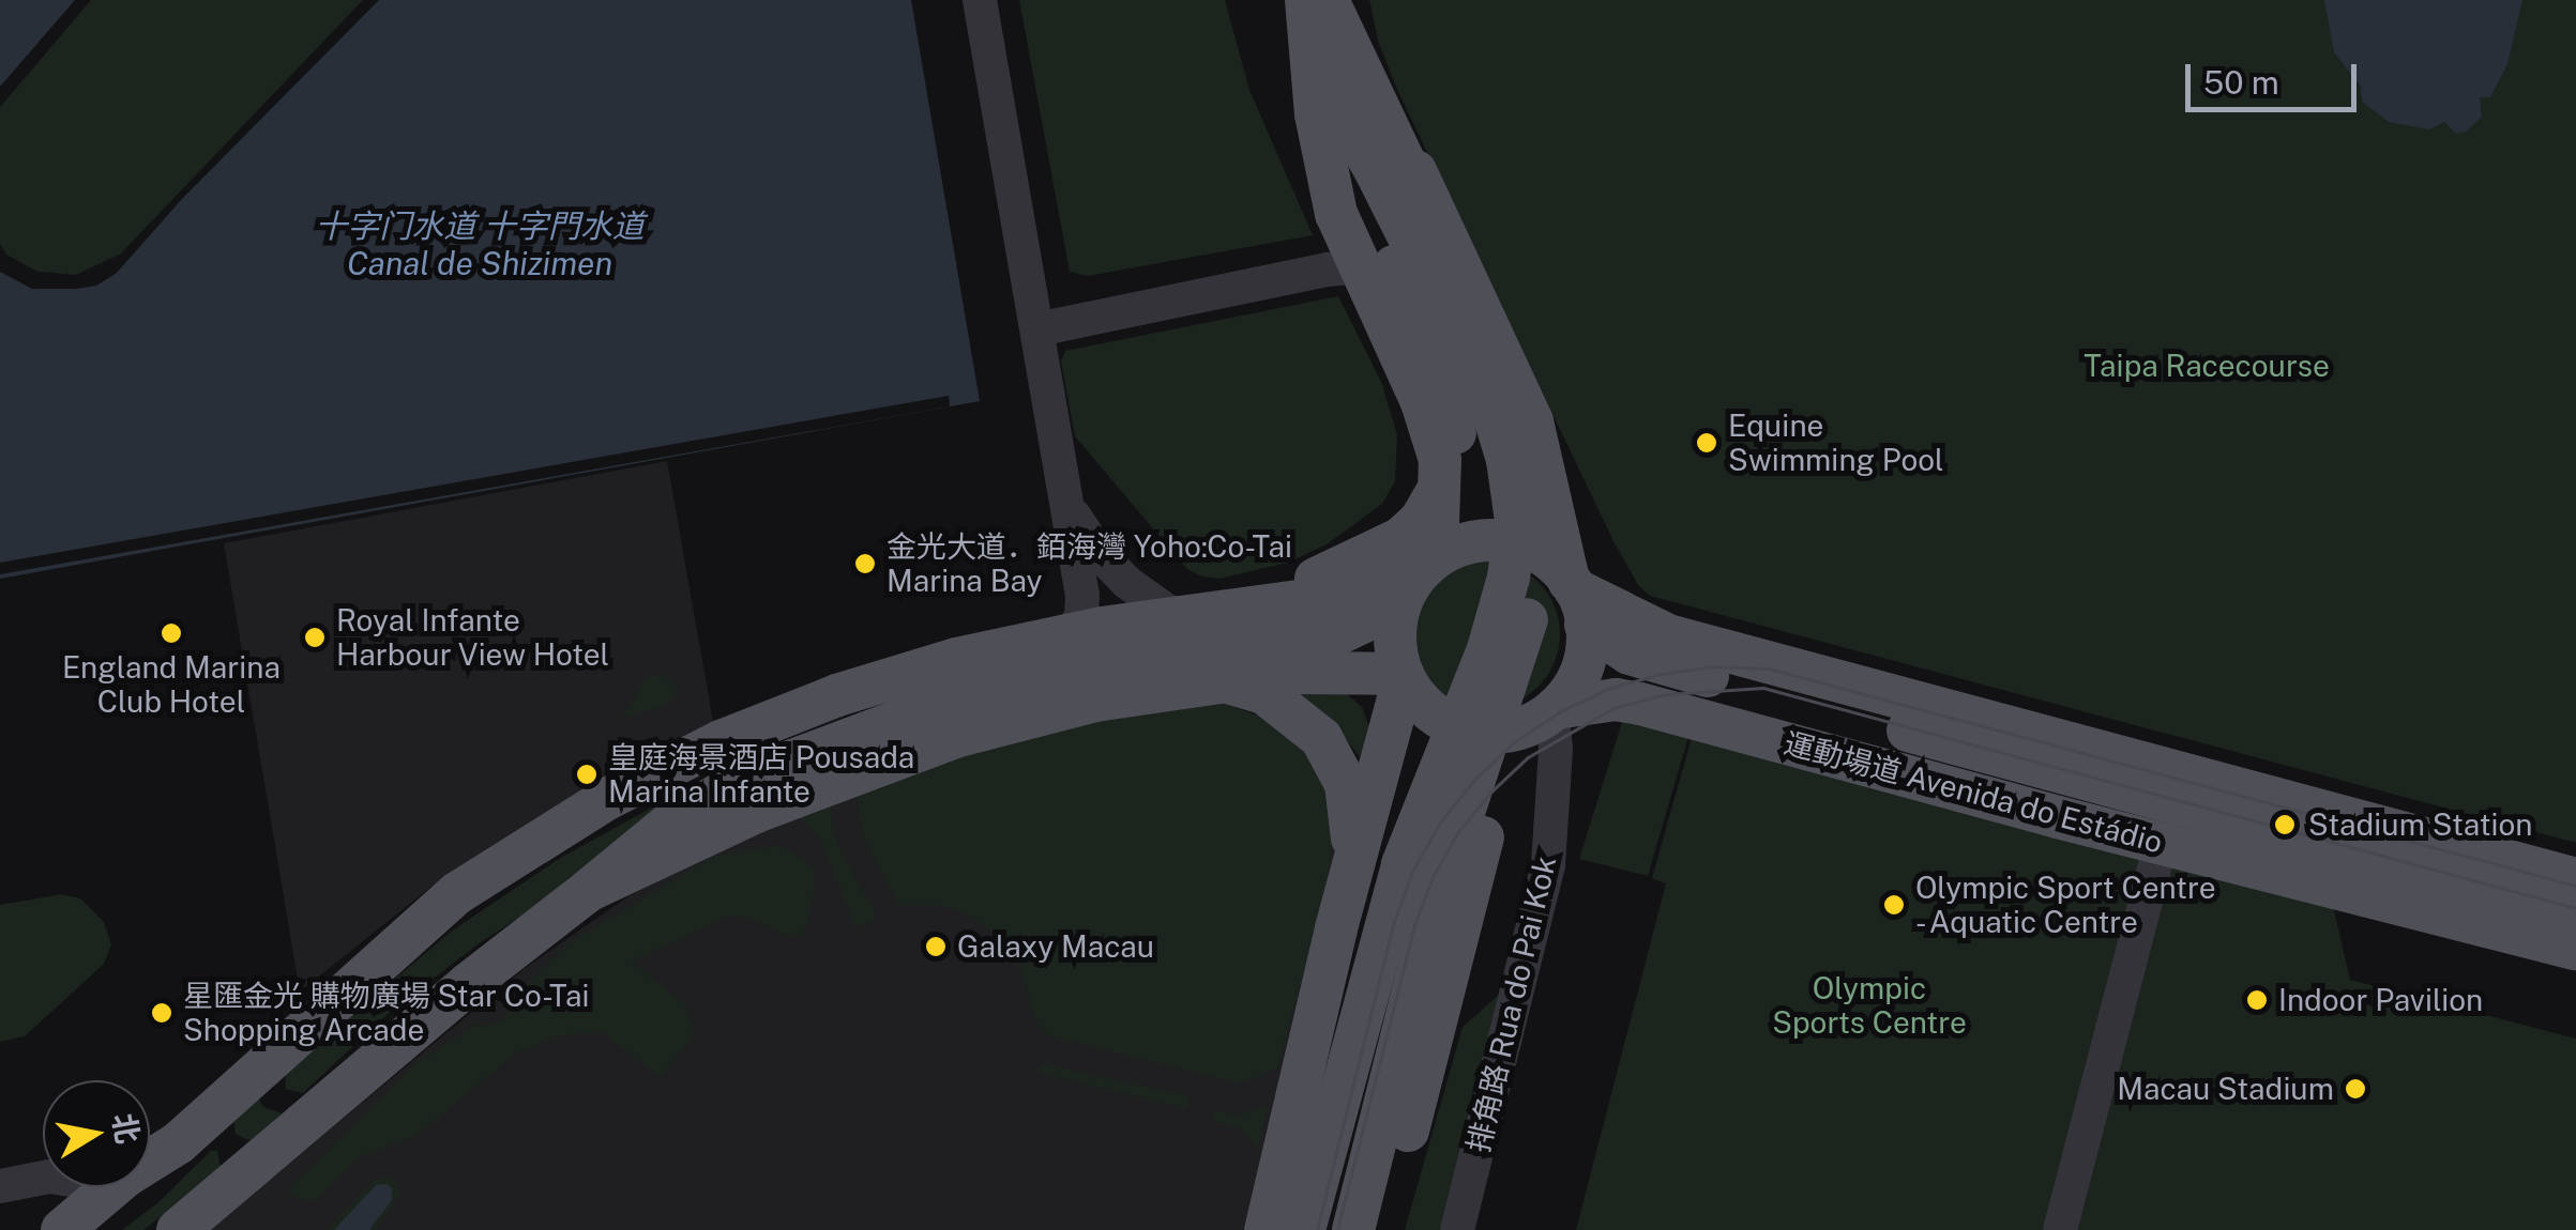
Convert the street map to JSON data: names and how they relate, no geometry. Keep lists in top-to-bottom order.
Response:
{
  "streets": {
    "main road": ["運動場道 Avenida do Estádio"],
    "street": ["排角路 Rua do Pai Kok"]
  },
  "crossings": [
    ["運動場道 Avenida do Estádio", "排角路 Rua do Pai Kok"]
  ],
  "water": ["十字门水道 十字門水道 Canal de Shizimen"],
  "parks": ["Taipa Racecourse", "Olympic Sports Centre"],
  "places": [
    "Equine Swimming Pool",
    "金光大道．銆海灣 Yoho:Co-Tai Marina Bay",
    "England Marina Club Hotel",
    "Royal Infante Harbour View Hotel",
    "皇庭海景酒店 Pousada Marina Infante",
    "Stadium Station",
    "Olympic Sport Centre - Aquatic Centre",
    "Galaxy Macau",
    "Indoor Pavilion",
    "星匯金光 購物廣場 Star Co-Tai Shopping Arcade",
    "Macau Stadium"
  ],
  "scale_bar": "50 m",
  "north": "right"
}
